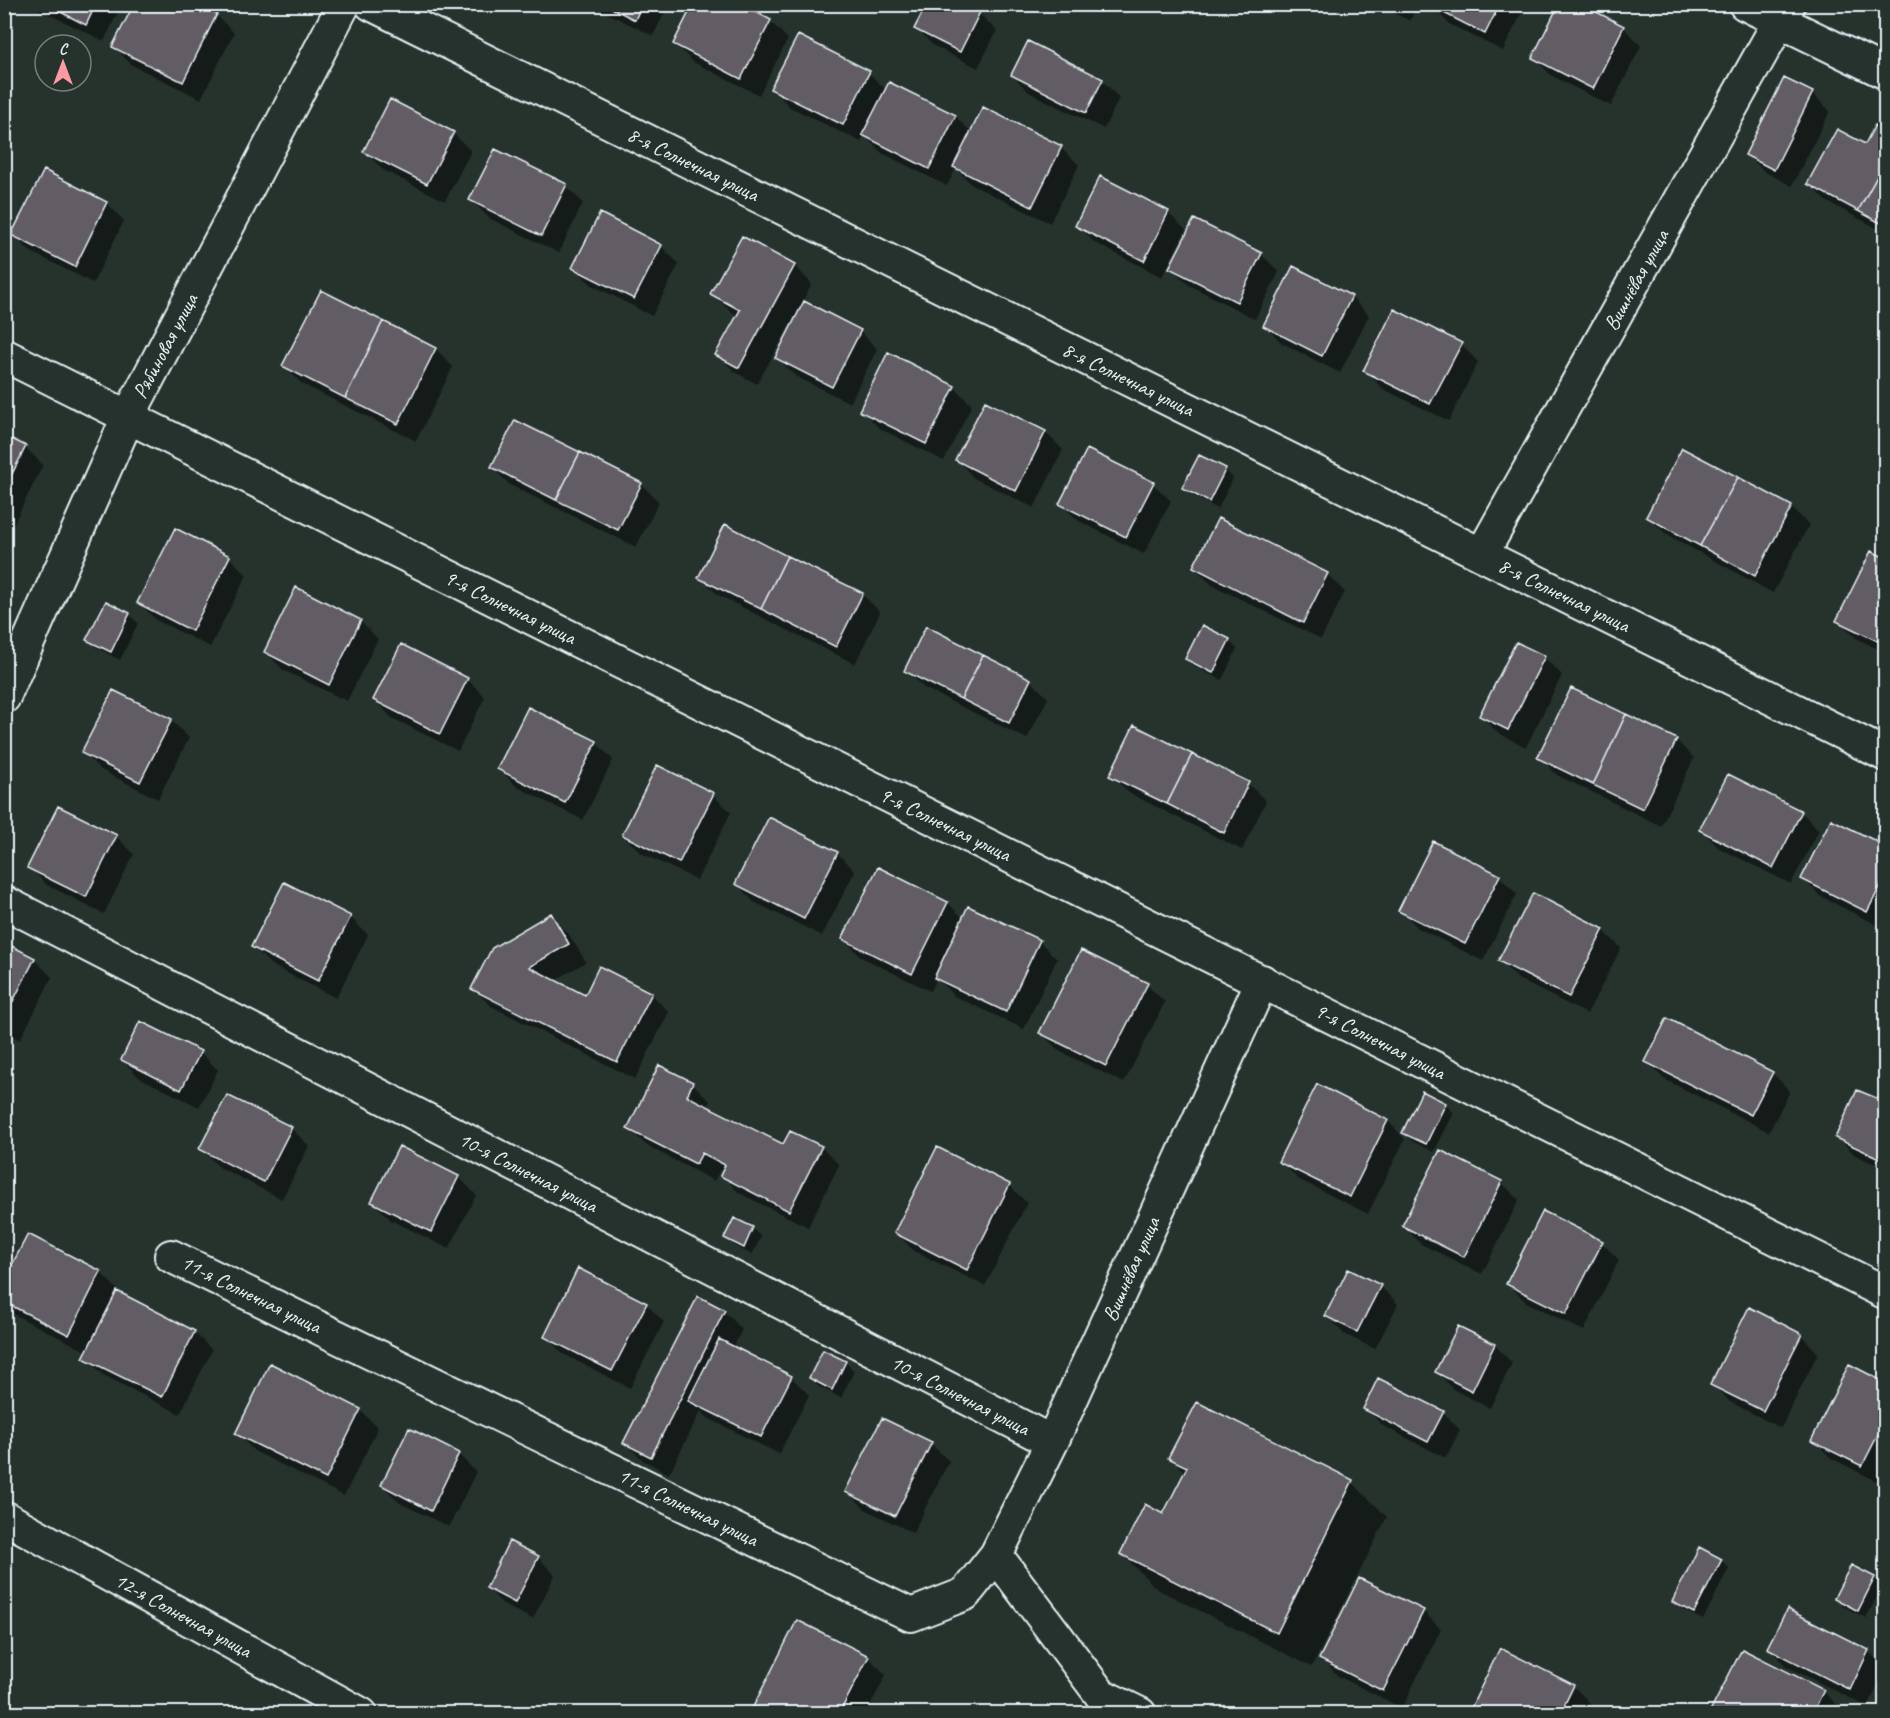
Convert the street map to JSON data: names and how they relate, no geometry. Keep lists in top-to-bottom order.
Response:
{
  "streets": {
    "street": [
      "8-я Солнечная улица",
      "Вишнёвая улица",
      "Рябиновая улица",
      "9-я Солнечная улица",
      "10-я Солнечная улица",
      "11-я Солнечная улица",
      "12-я Солнечная улица"
    ]
  },
  "crossings": [
    ["8-я Солнечная улица", "Вишнёвая улица"],
    ["Вишнёвая улица", "9-я Солнечная улица"],
    ["Вишнёвая улица", "10-я Солнечная улица"],
    ["Вишнёвая улица", "11-я Солнечная улица"],
    ["Рябиновая улица", "9-я Солнечная улица"]
  ],
  "north": "top"
}
